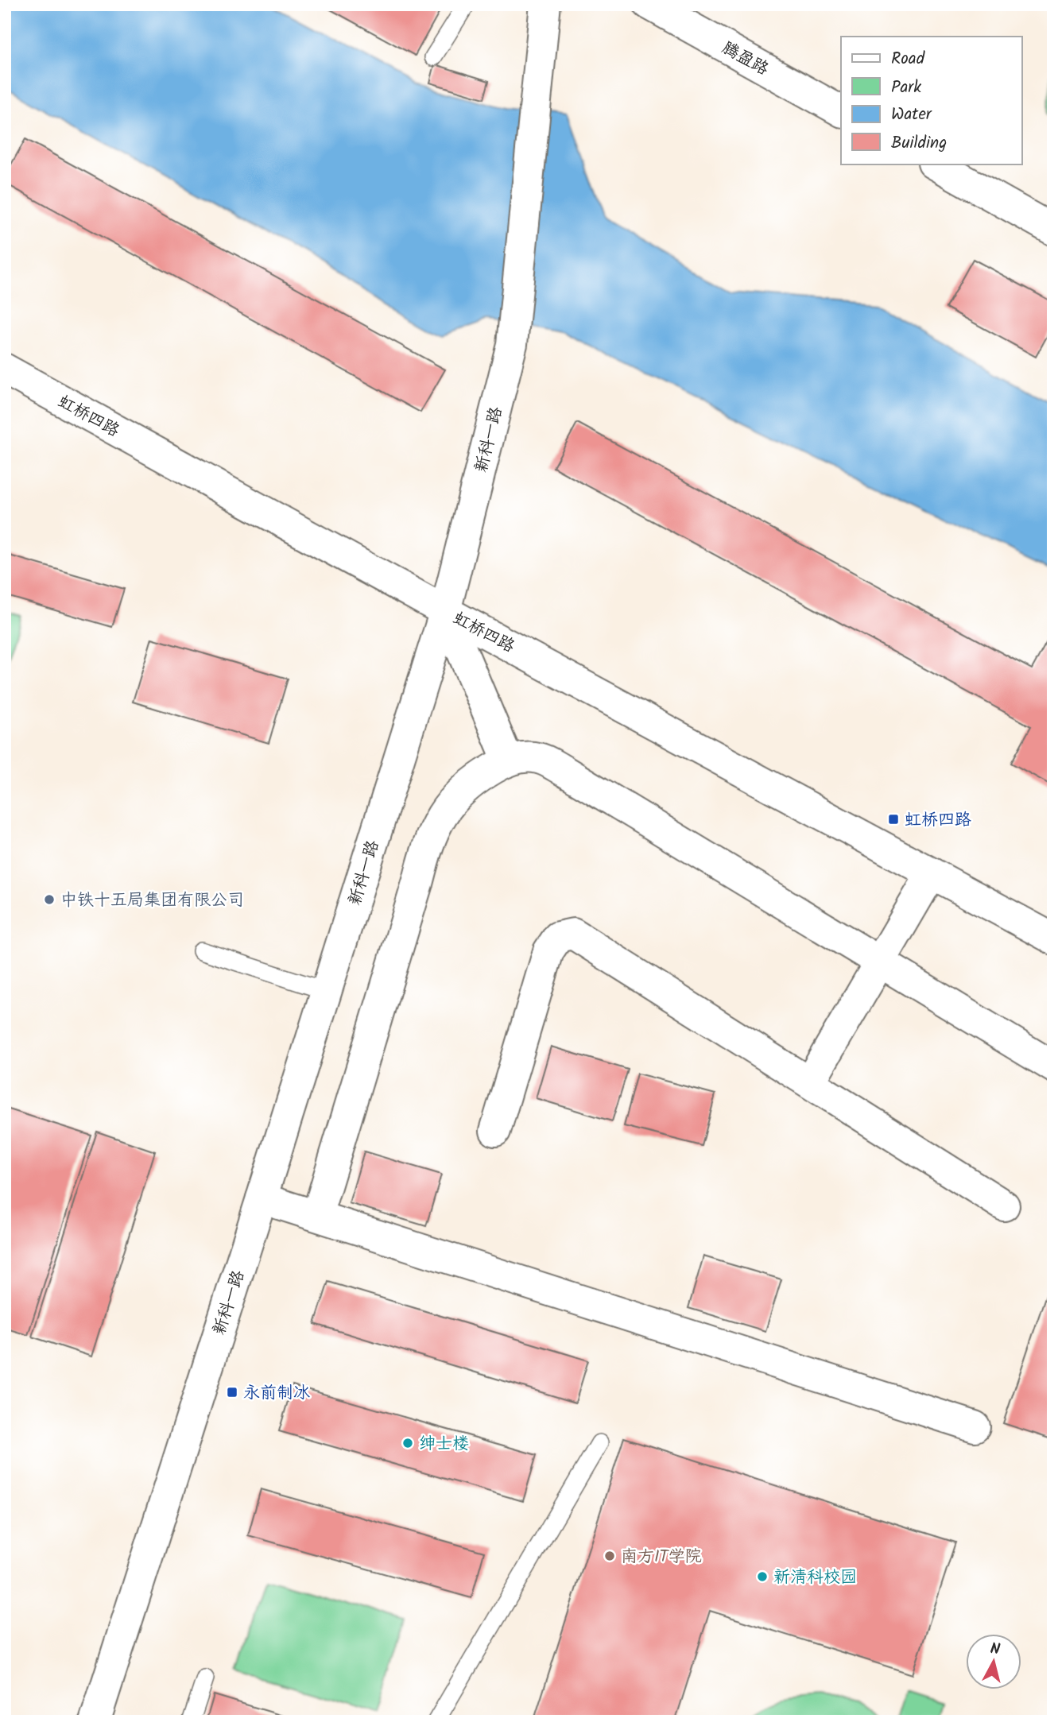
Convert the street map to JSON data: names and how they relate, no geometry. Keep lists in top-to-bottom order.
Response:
{
  "streets": {
    "street": ["腾盈路", "虹桥四路", "新科一路"]
  },
  "crossings": [
    ["虹桥四路", "新科一路"]
  ],
  "places": {
    "transit": ["虹桥四路", "永前制冰"],
    "other": [
      "中铁十五局集团有限公司",
      "绅士楼",
      "南方IT学院",
      "新清科校园"
    ]
  },
  "legend": [
    "Road",
    "Park",
    "Water",
    "Building"
  ],
  "north": "top"
}
